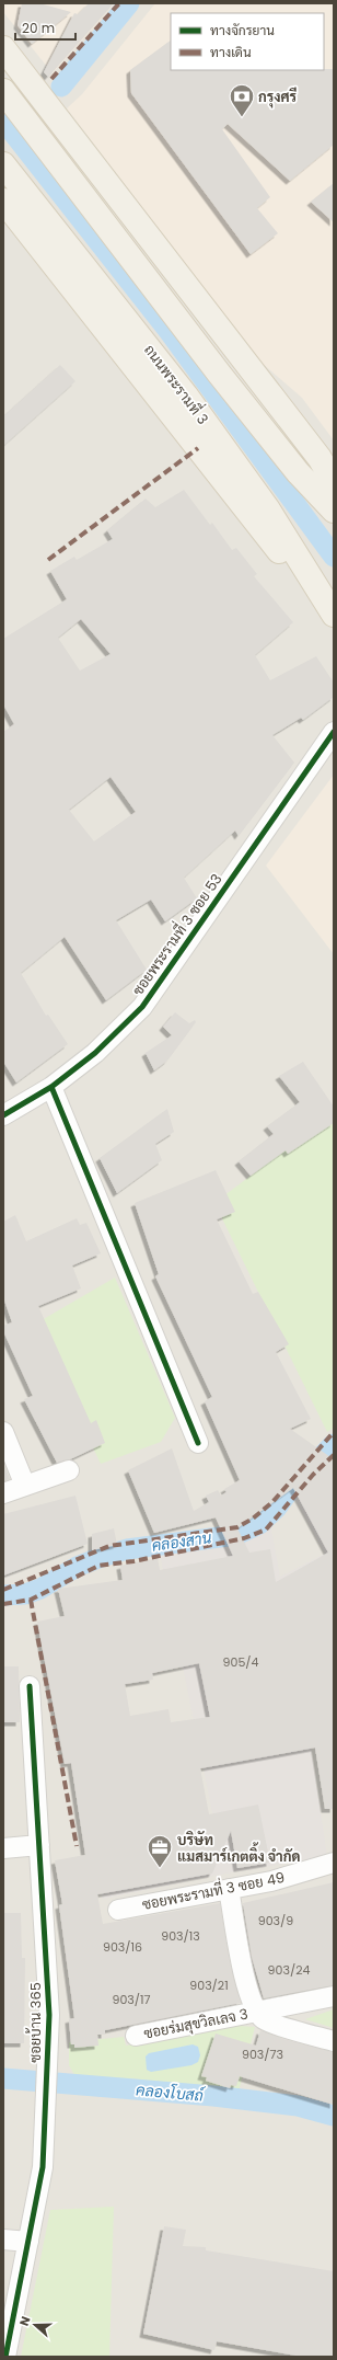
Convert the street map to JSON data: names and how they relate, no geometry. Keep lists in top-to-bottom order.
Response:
{
  "streets": {
    "main road": ["ถนนพระรามที่ 3"],
    "street": [
      "ซอยพระรามที่ 3 ซอย 53",
      "ซอยพระรามที่ 3 ซอย 49",
      "ซอยบ้าน 365",
      "ซอยร่มสุขวิลเลจ 3"
    ]
  },
  "crossings": [
    ["ซอยพระรามที่ 3 ซอย 49", "ซอยร่มสุขวิลเลจ 3"]
  ],
  "water": ["คลองสาน", "คลองโบสถ์"],
  "places": {
    "bank": ["กรุงศรี"],
    "office": ["บริษัท แมสมาร์เกตติ้ง จำกัด"]
  },
  "house_numbers": [
    "905/4",
    "903/9",
    "903/13",
    "903/16",
    "903/24",
    "903/21",
    "903/17",
    "903/73"
  ],
  "legend": ["ทางจักรยาน", "ทางเดิน"],
  "scale_bar": "20 m",
  "north": "left"
}
